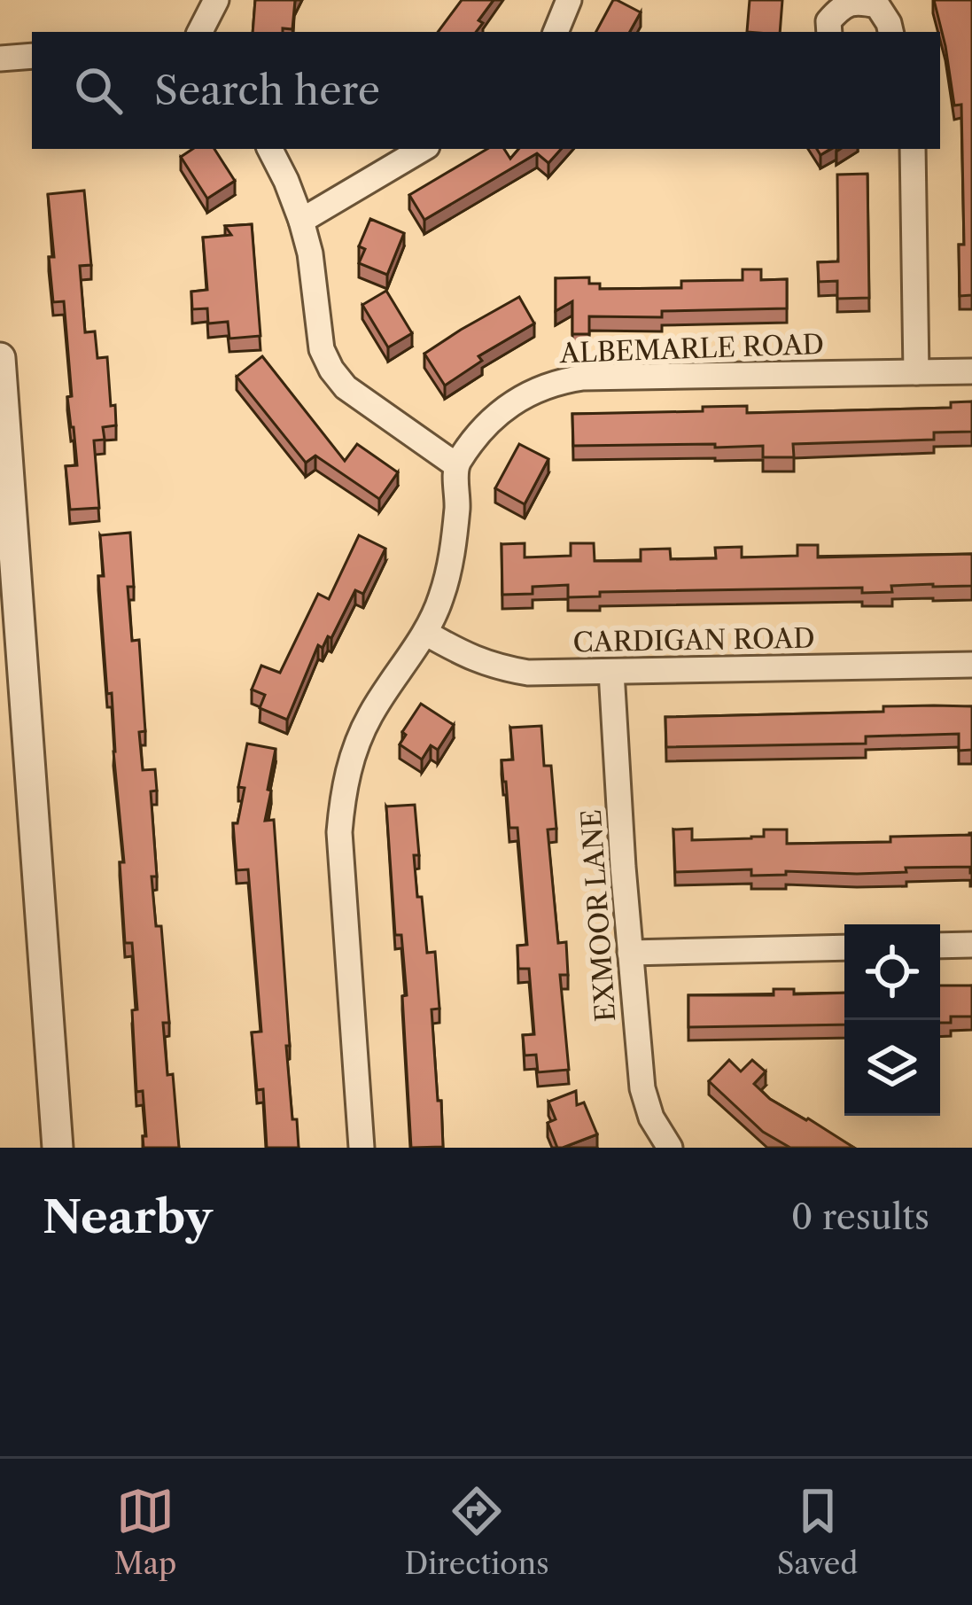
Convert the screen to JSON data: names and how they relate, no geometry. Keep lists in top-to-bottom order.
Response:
{
  "streets": {
    "street": ["ALBEMARLE ROAD", "CARDIGAN ROAD", "EXMOOR LANE"]
  },
  "crossings": [
    ["CARDIGAN ROAD", "EXMOOR LANE"]
  ],
  "page": {
    "search": "Search here",
    "heading": ["Nearby", "0 results"],
    "nav": ["Map", "Directions", "Saved"]
  }
}
